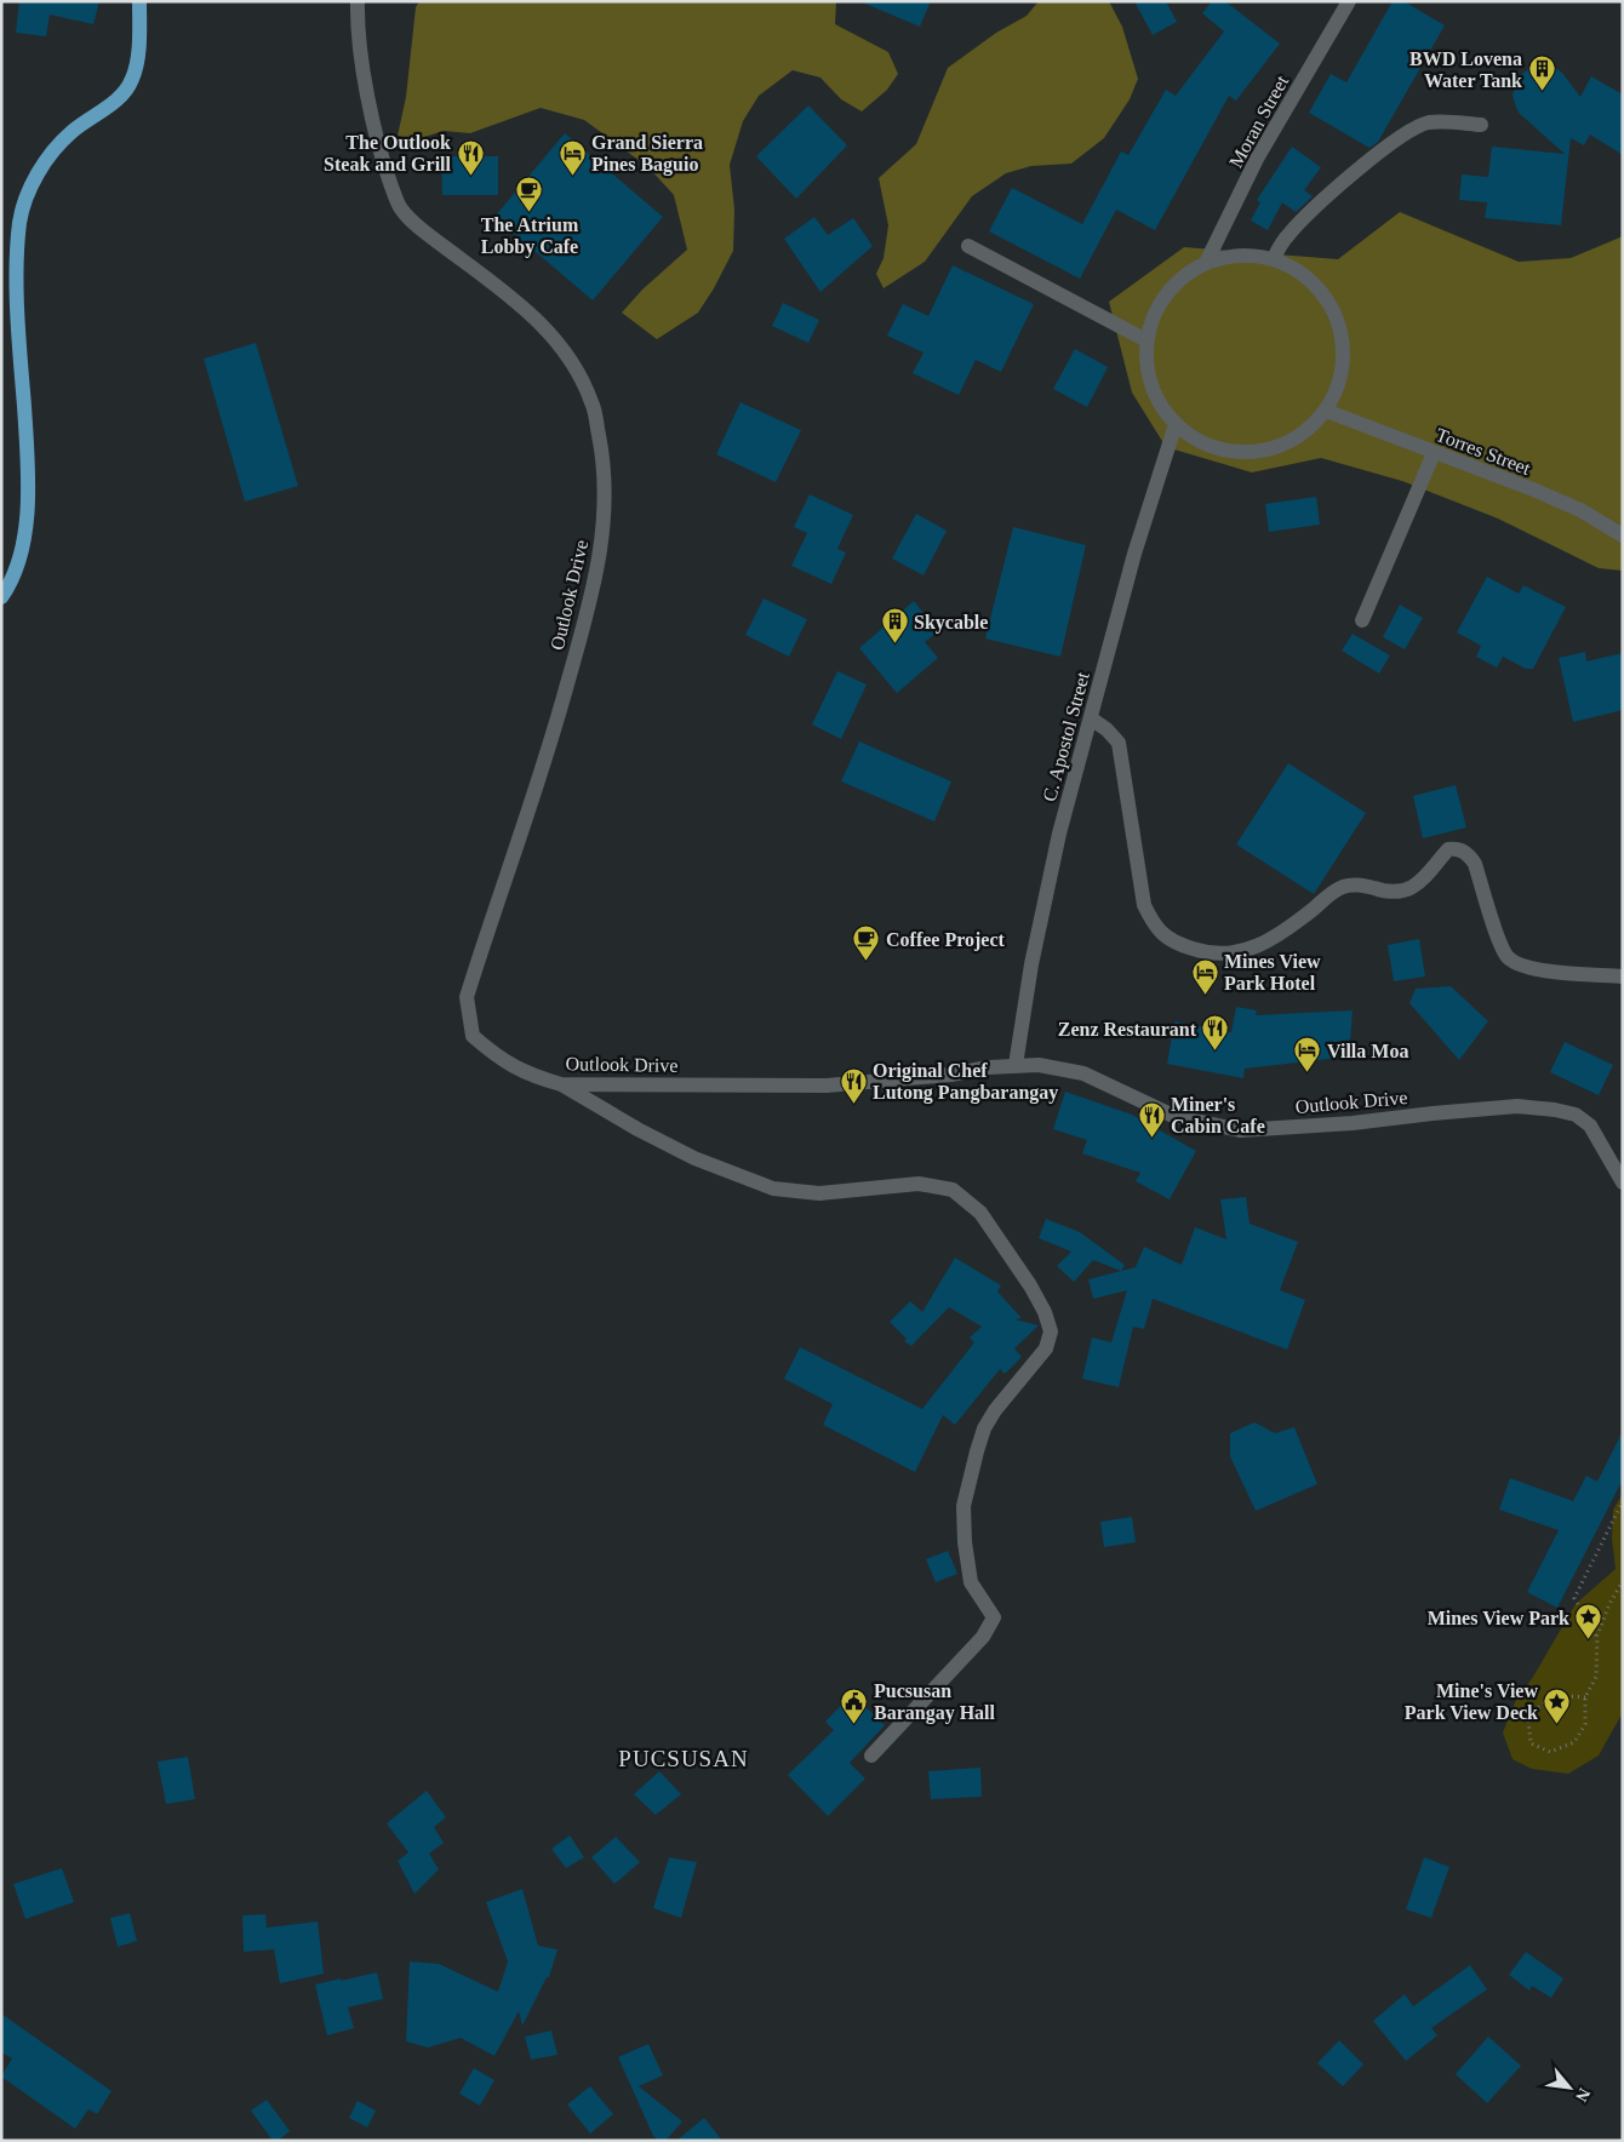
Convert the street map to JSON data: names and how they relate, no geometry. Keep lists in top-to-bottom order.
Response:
{
  "streets": {
    "street": [
      "Moran Street",
      "Torres Street",
      "Outlook Drive",
      "C. Apostol Street"
    ]
  },
  "crossings": [
    ["Moran Street", "Torres Street"],
    ["Moran Street", "C. Apostol Street"],
    ["Torres Street", "C. Apostol Street"],
    ["Outlook Drive", "C. Apostol Street"]
  ],
  "districts": ["PUCSUSAN"],
  "places": {
    "building": ["BWD Lovena Water Tank", "Skycable"],
    "restaurant": [
      "The Outlook Steak and Grill",
      "Zenz Restaurant",
      "Original Chef Lutong Pangbarangay",
      "Miner's Cabin Cafe"
    ],
    "hotel": ["Grand Sierra Pines Baguio", "Mines View Park Hotel", "Villa Moa"],
    "cafe": ["The Atrium Lobby Cafe", "Coffee Project"],
    "place": ["Mines View Park", "Mine's View Park View Deck"],
    "public building": ["Pucsusan Barangay Hall"]
  },
  "north": "bottom right"
}
